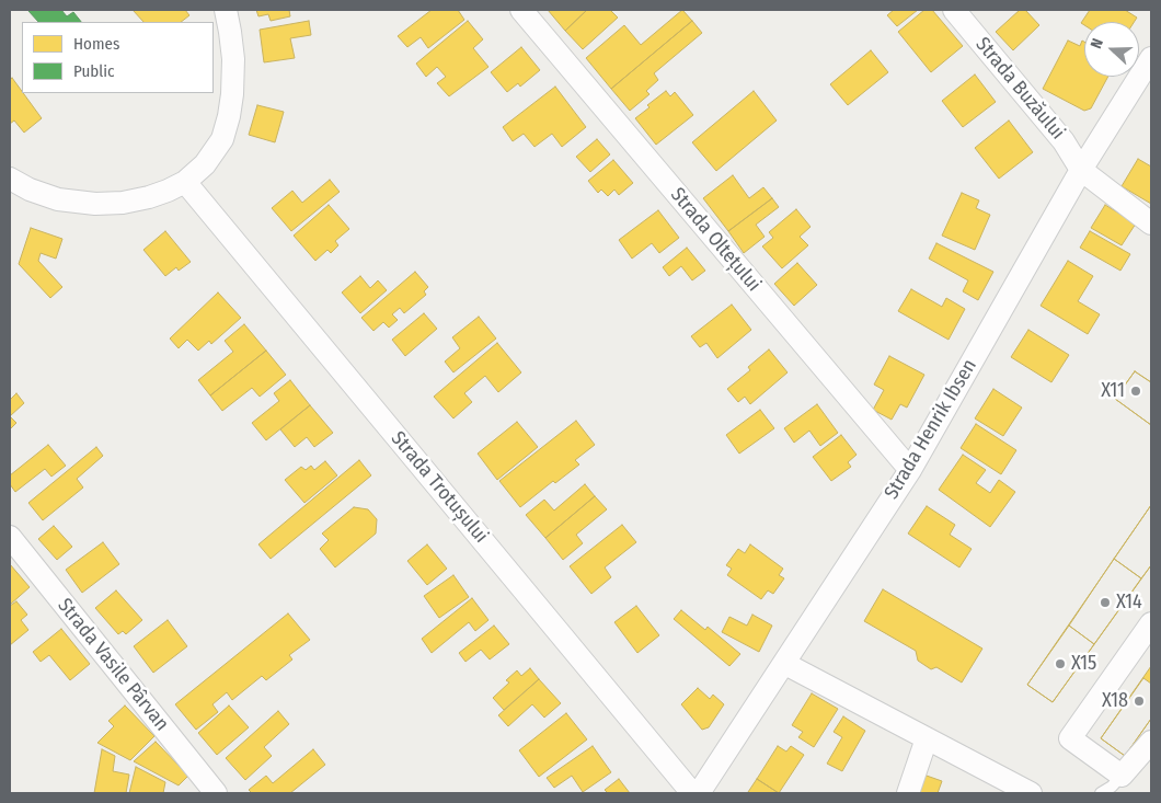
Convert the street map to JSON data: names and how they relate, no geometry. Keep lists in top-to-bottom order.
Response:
{
  "streets": {
    "street": [
      "Strada Buzăului",
      "Strada Oltețului",
      "Strada Henrik Ibsen",
      "Strada Trotușului",
      "Strada Vasile Pârvan"
    ]
  },
  "crossings": [
    ["Strada Buzăului", "Strada Henrik Ibsen"],
    ["Strada Oltețului", "Strada Henrik Ibsen"]
  ],
  "places": [
    "X11",
    "X14",
    "X15",
    "X18"
  ],
  "legend": ["Homes", "Public"],
  "north": "left"
}
